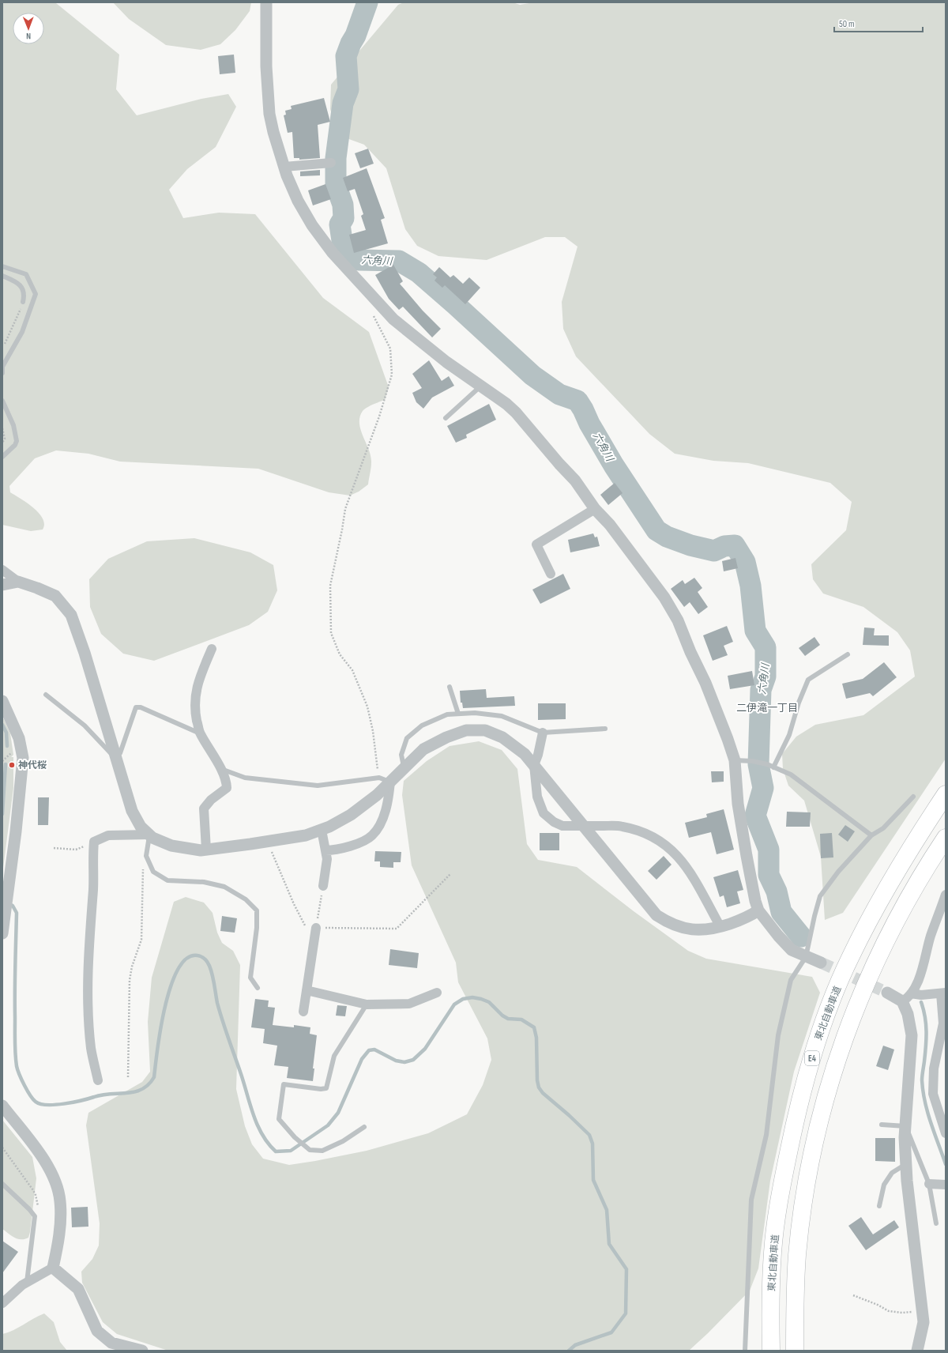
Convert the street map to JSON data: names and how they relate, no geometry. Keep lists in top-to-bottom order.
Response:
{
  "streets": {
    "highway": ["東北自動車道", "E4"]
  },
  "districts": ["二伊滝一丁目"],
  "water": ["六角川"],
  "places": ["神代桜"],
  "scale_bar": "50 m",
  "north": "bottom"
}
